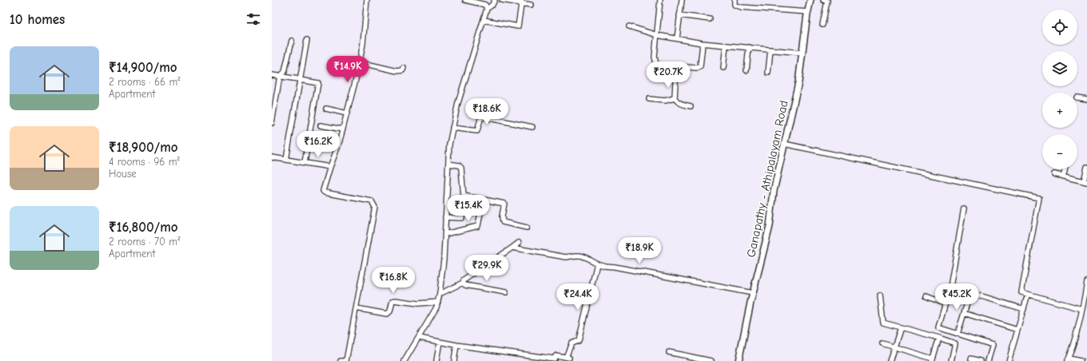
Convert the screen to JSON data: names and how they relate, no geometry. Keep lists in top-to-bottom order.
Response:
{
  "streets": {
    "main road": ["Ganapathy - Athipalayam Road"]
  },
  "page": {
    "heading": "10 homes",
    "map_buttons": ["+", "−"],
    "list": [
      {
        "name": "₹14,900/mo",
        "note": "2 rooms · 66 m² · Apartment"
      },
      {
        "name": "₹18,900/mo",
        "note": "4 rooms · 96 m² · House"
      },
      {
        "name": "₹16,800/mo",
        "note": "2 rooms · 70 m² · Apartment"
      }
    ],
    "price": [
      "₹14.9K",
      "₹20.7K",
      "₹18.6K",
      "₹16.2K",
      "₹15.4K",
      "₹18.9K",
      "₹29.9K",
      "₹16.8K",
      "₹24.4K",
      "₹45.2K"
    ]
  }
}
